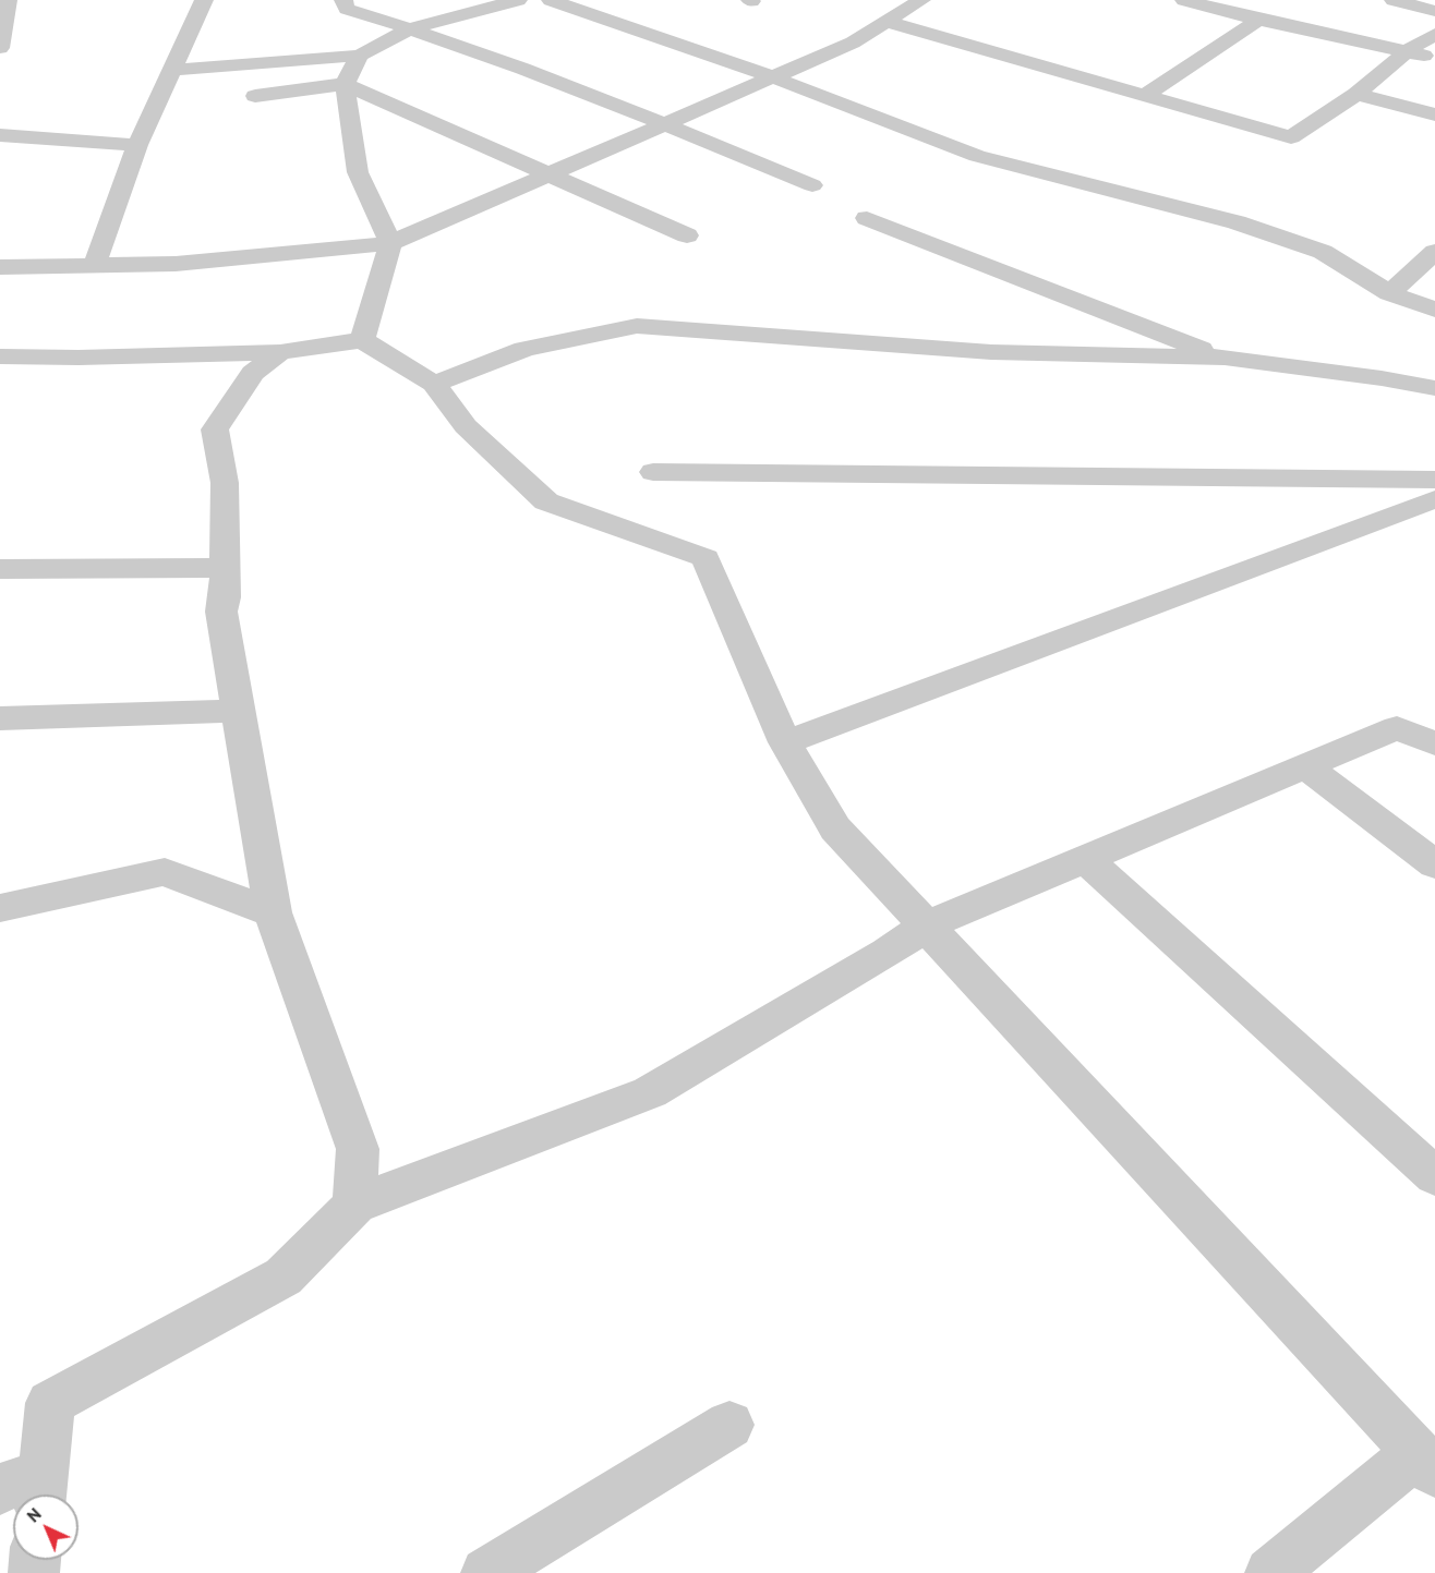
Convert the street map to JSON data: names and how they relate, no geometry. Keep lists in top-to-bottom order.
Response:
{
  "north": "top left"
}
